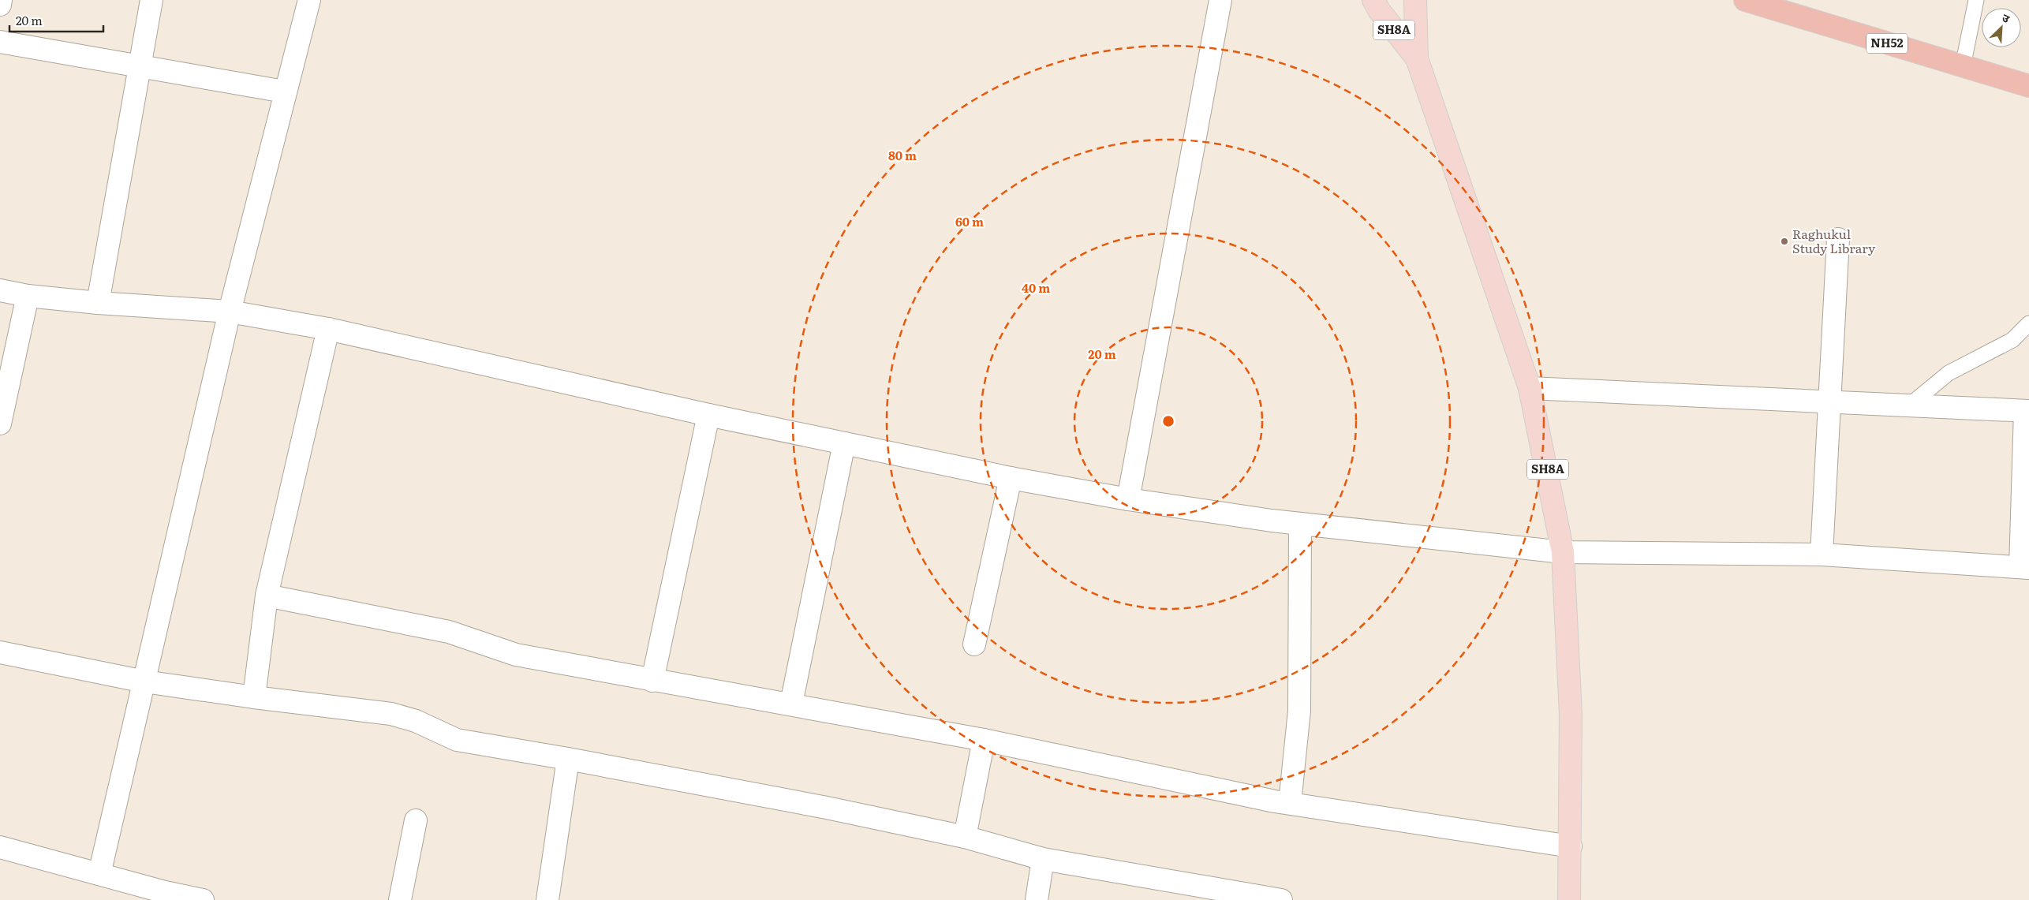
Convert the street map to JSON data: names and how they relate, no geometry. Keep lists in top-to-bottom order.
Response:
{
  "streets": {
    "highway": ["NH52"],
    "main road": ["SH8A"]
  },
  "places": ["Raghukul Study Library"],
  "scale_bar": "20 m",
  "north": "top right",
  "rings": [
    "80 m",
    "60 m",
    "40 m",
    "20 m"
  ]
}
